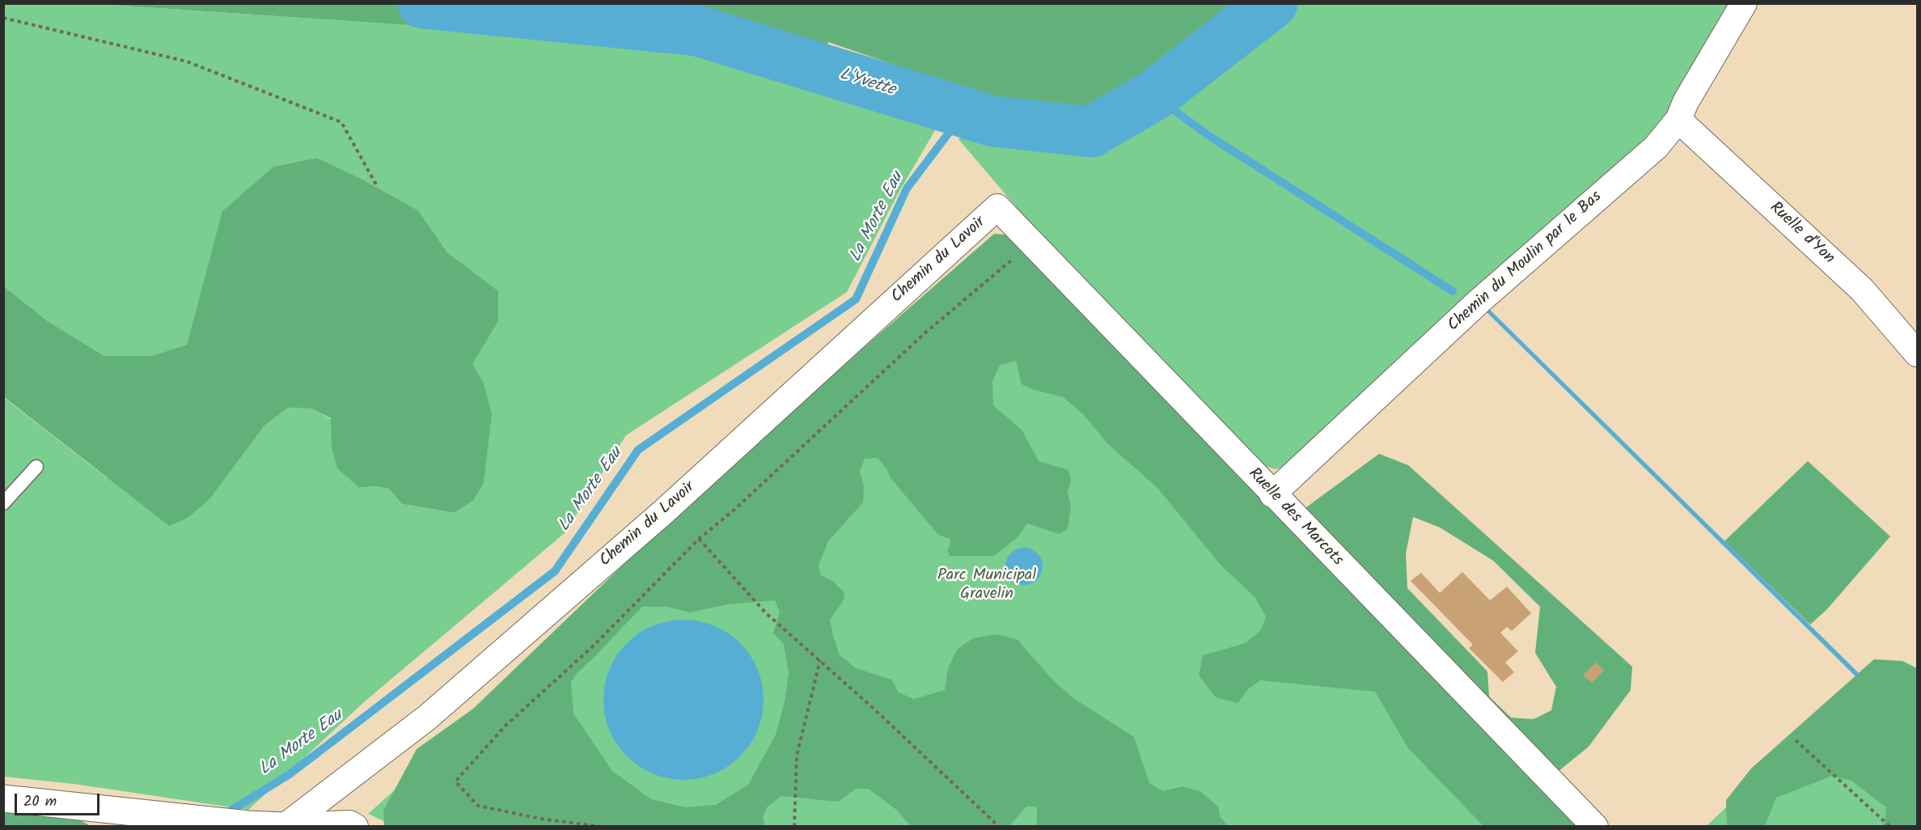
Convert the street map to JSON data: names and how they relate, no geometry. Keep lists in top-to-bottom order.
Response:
{
  "streets": {
    "street": [
      "Ruelle d'Yon",
      "Chemin du Lavoir",
      "Chemin du Moulin par le Bas",
      "Ruelle des Marcots"
    ]
  },
  "crossings": [
    ["Ruelle d'Yon", "Chemin du Moulin par le Bas"],
    ["Chemin du Lavoir", "Ruelle des Marcots"],
    ["Chemin du Moulin par le Bas", "Ruelle des Marcots"]
  ],
  "water": ["L'Yvette", "La Morte Eau"],
  "parks": ["Parc Municipal Gravelin"],
  "scale_bar": "20 m"
}
